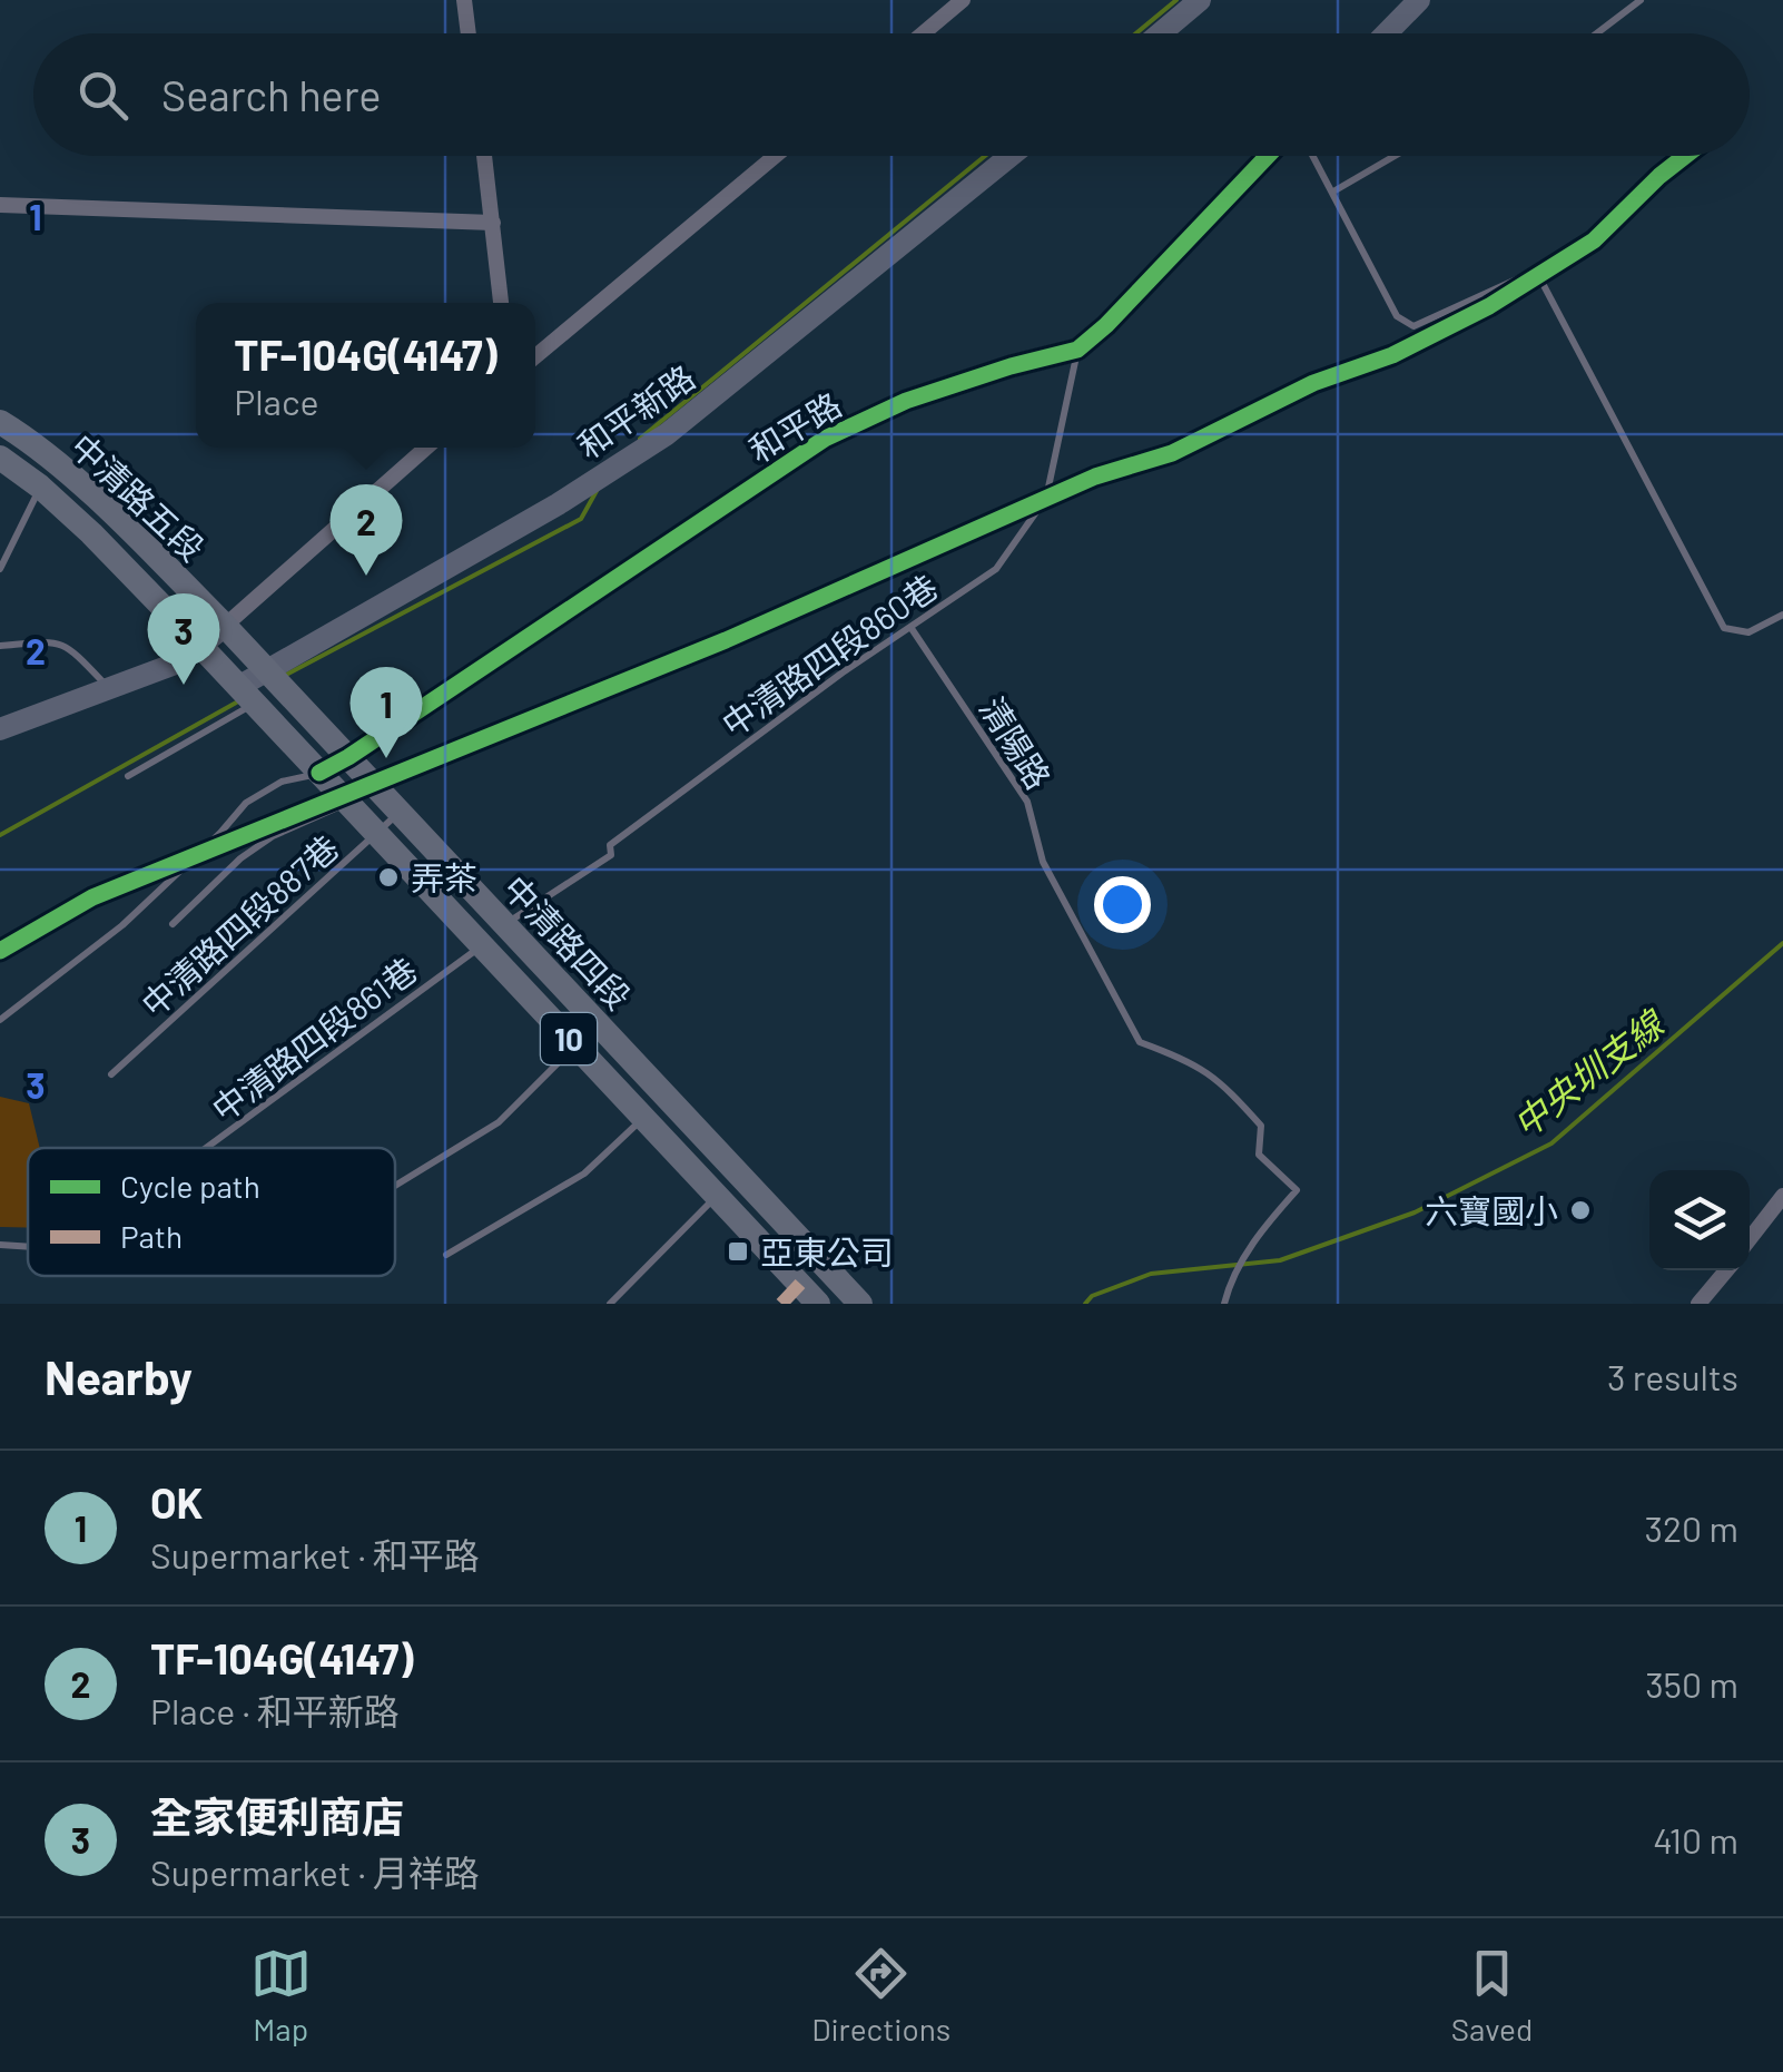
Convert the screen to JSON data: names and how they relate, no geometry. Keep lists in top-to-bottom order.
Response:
{
  "streets": {
    "main road": ["中清路五段", "中清路四段", "10"],
    "street": ["和平新路", "和平路"],
    "lane": [
      "中清路四段860巷",
      "清陽路",
      "中清路四段887巷",
      "中清路四段861巷"
    ]
  },
  "crossings": [
    ["和平新路", "中清路四段"],
    ["和平路", "中清路四段860巷"],
    ["和平路", "中清路四段"],
    ["中清路五段", "中清路四段"],
    ["中清路四段860巷", "清陽路"],
    ["中清路四段860巷", "中清路四段"],
    ["中清路四段887巷", "中清路四段"],
    ["中清路四段", "中清路四段861巷"]
  ],
  "water": ["中央圳支線"],
  "places": {
    "other": ["弄茶", "六寶國小"],
    "transit": ["亞東公司"]
  },
  "legend": ["Cycle path", "Path"],
  "page": {
    "search": "Search here",
    "popup": ["TF-104G(4147)", "Place"],
    "pins": ["2", "3", "1"],
    "heading": ["Nearby", "3 results"],
    "list": [
      {
        "mark": "1",
        "name": "OK",
        "note": "Supermarket · 和平路",
        "value": "320 m"
      },
      {
        "mark": "2",
        "name": "TF-104G(4147)",
        "note": "Place · 和平新路",
        "value": "350 m"
      },
      {
        "mark": "3",
        "name": "全家便利商店",
        "note": "Supermarket · 月祥路",
        "value": "410 m"
      }
    ],
    "nav": ["Map", "Directions", "Saved"]
  },
  "grid": {
    "rows": ["1", "2", "3"]
  }
}
